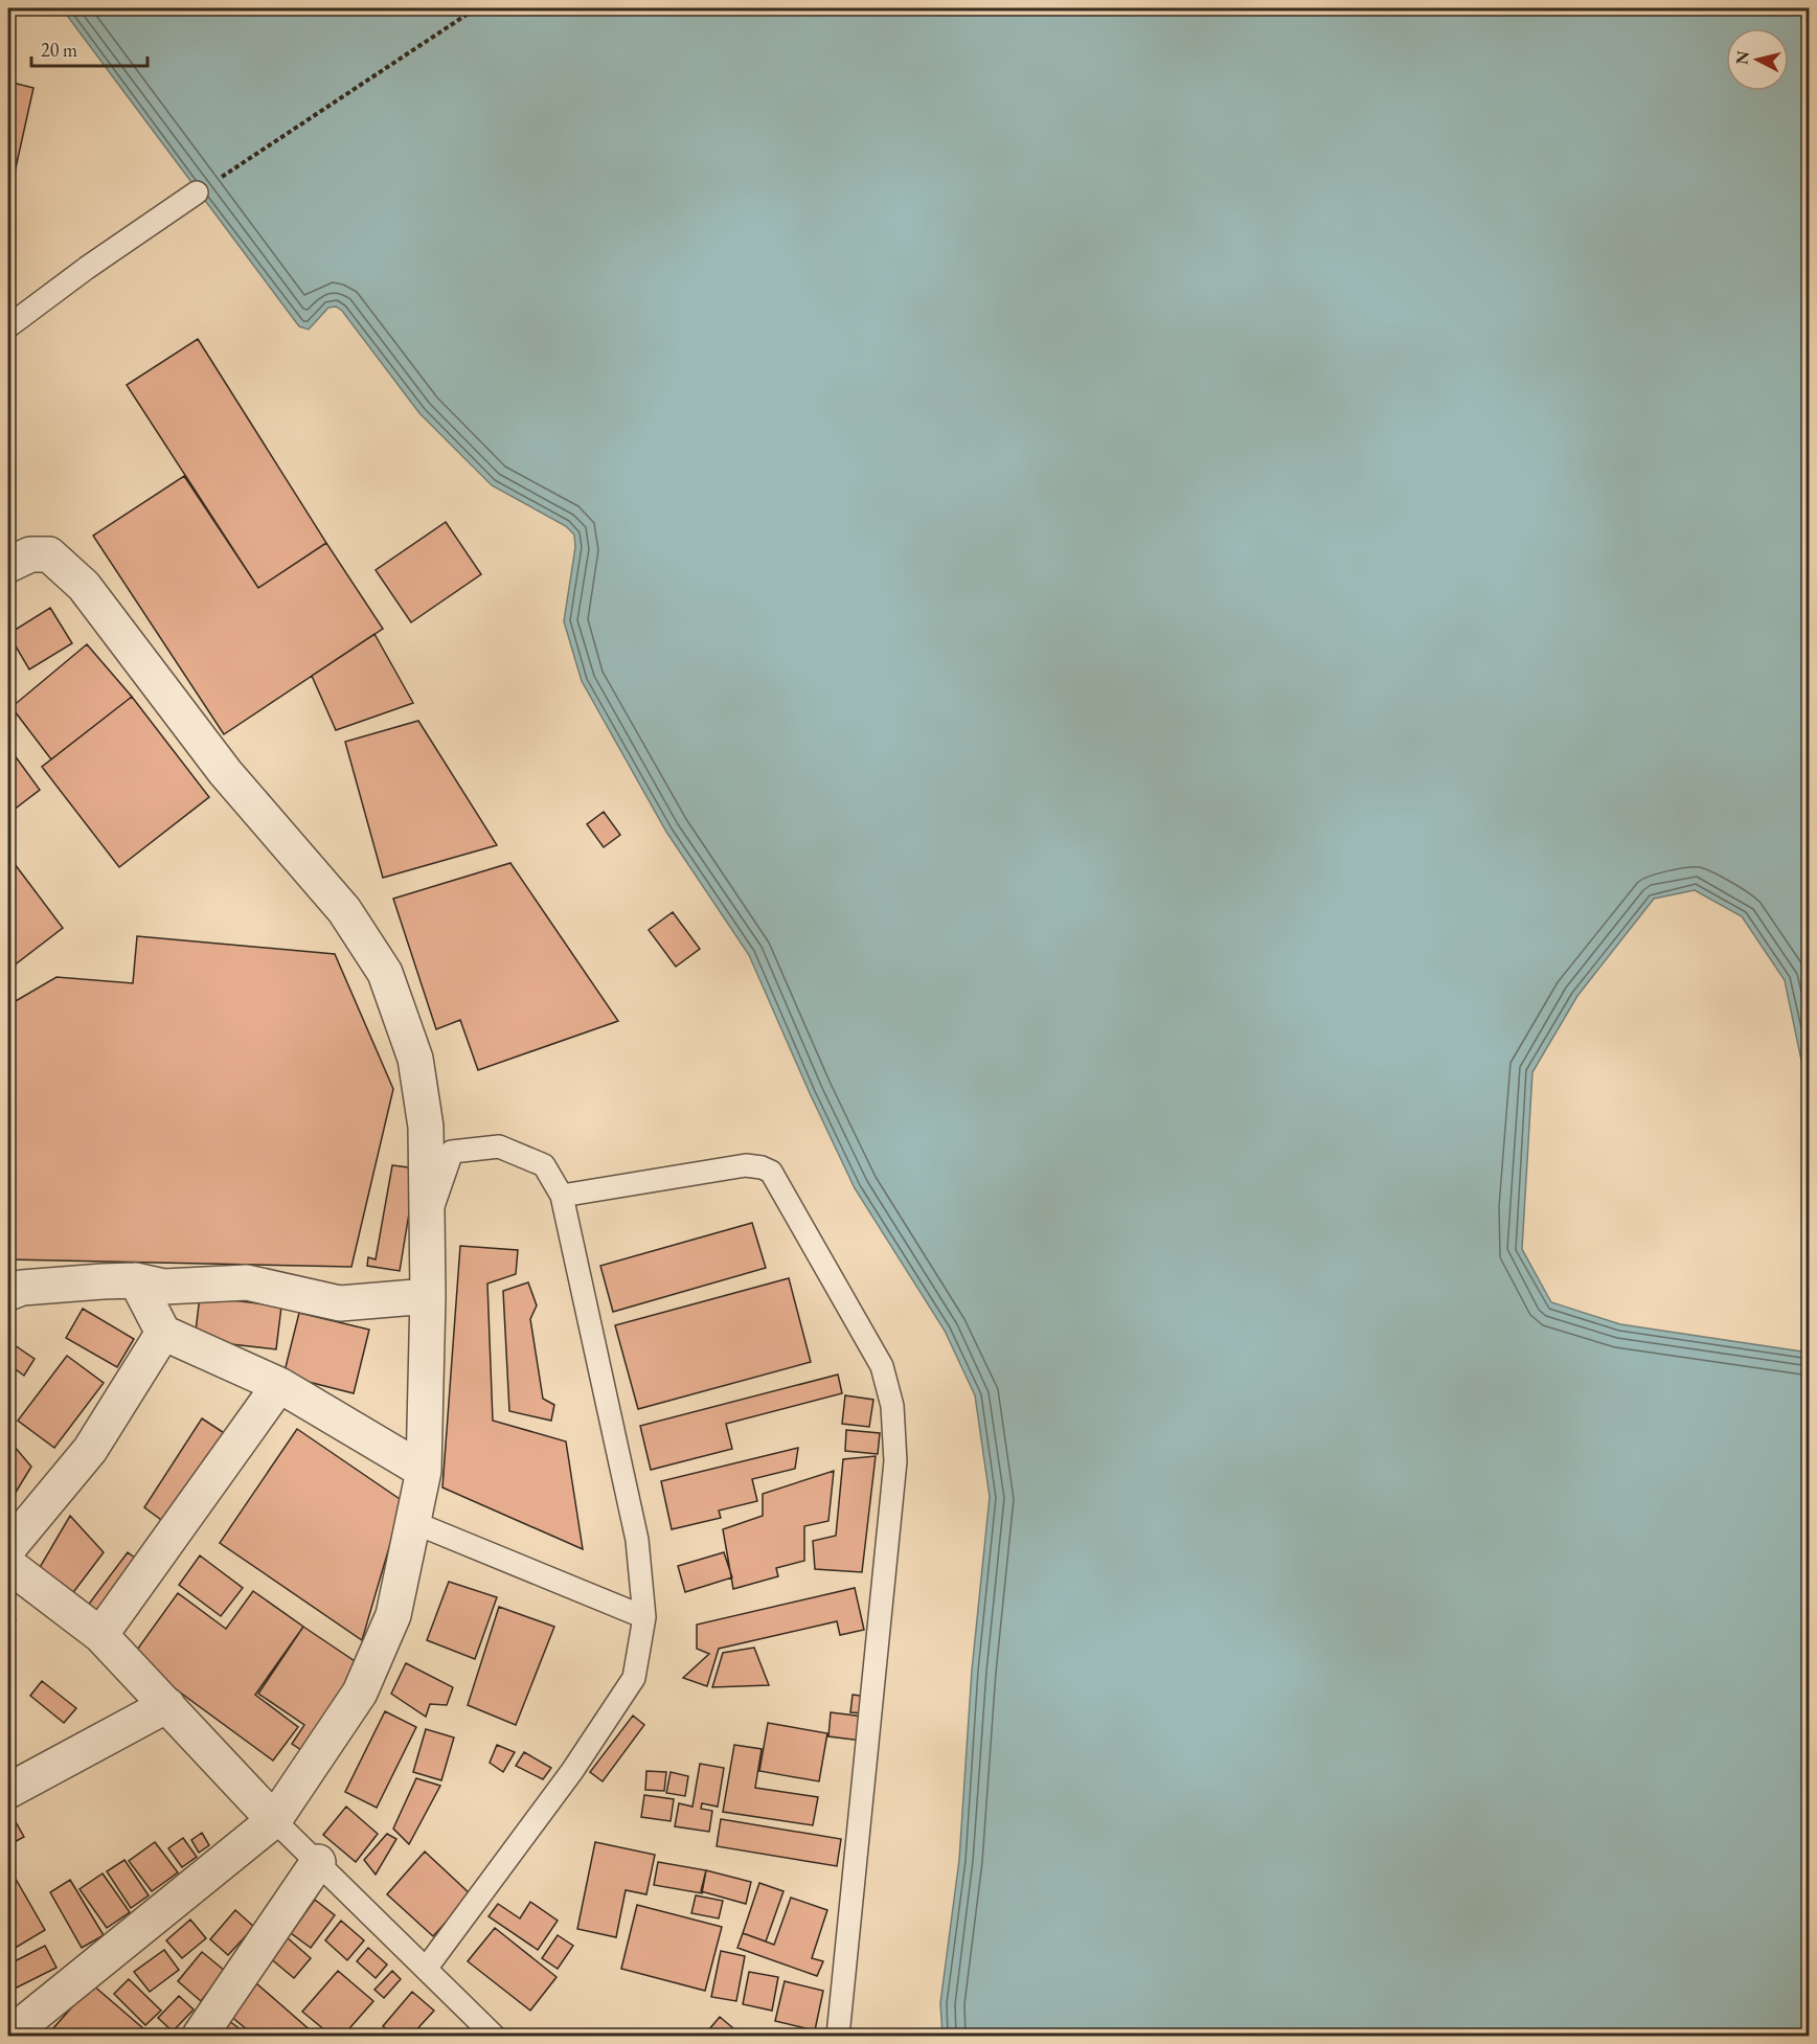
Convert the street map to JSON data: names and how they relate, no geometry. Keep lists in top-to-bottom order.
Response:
{
  "scale_bar": "20 m",
  "north": "left"
}
